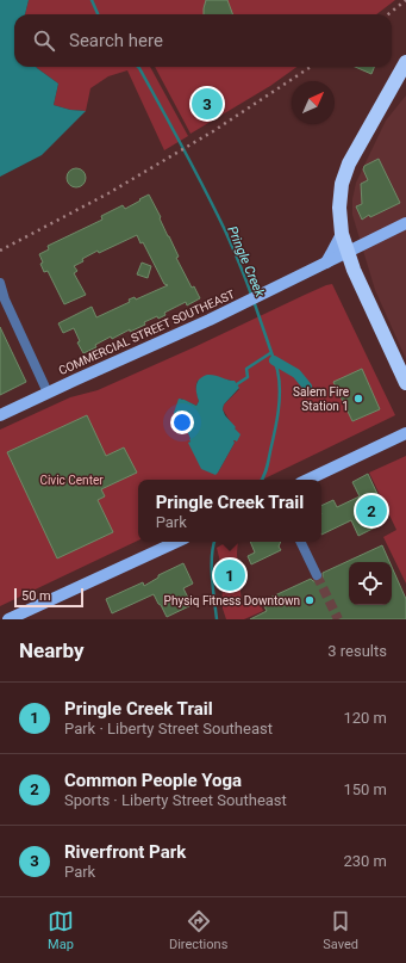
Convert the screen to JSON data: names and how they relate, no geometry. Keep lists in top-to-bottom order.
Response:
{
  "streets": {
    "main road": ["COMMERCIAL STREET SOUTHEAST"]
  },
  "water": ["Pringle Creek"],
  "parks": ["Civic Center"],
  "places": ["Salem Fire Station 1", "Physiq Fitness Downtown"],
  "scale_bar": "50 m",
  "north": "top right",
  "page": {
    "search": "Search here",
    "pins": ["3", "2", "1"],
    "popup": ["Pringle Creek Trail", "Park"],
    "scale": "50 m",
    "heading": ["Nearby", "3 results"],
    "list": [
      {
        "mark": "1",
        "name": "Pringle Creek Trail",
        "note": "Park · Liberty Street Southeast",
        "value": "120 m"
      },
      {
        "mark": "2",
        "name": "Common People Yoga",
        "note": "Sports · Liberty Street Southeast",
        "value": "150 m"
      },
      {
        "mark": "3",
        "name": "Riverfront Park",
        "note": "Park",
        "value": "230 m"
      }
    ],
    "nav": ["Map", "Directions", "Saved"]
  }
}
